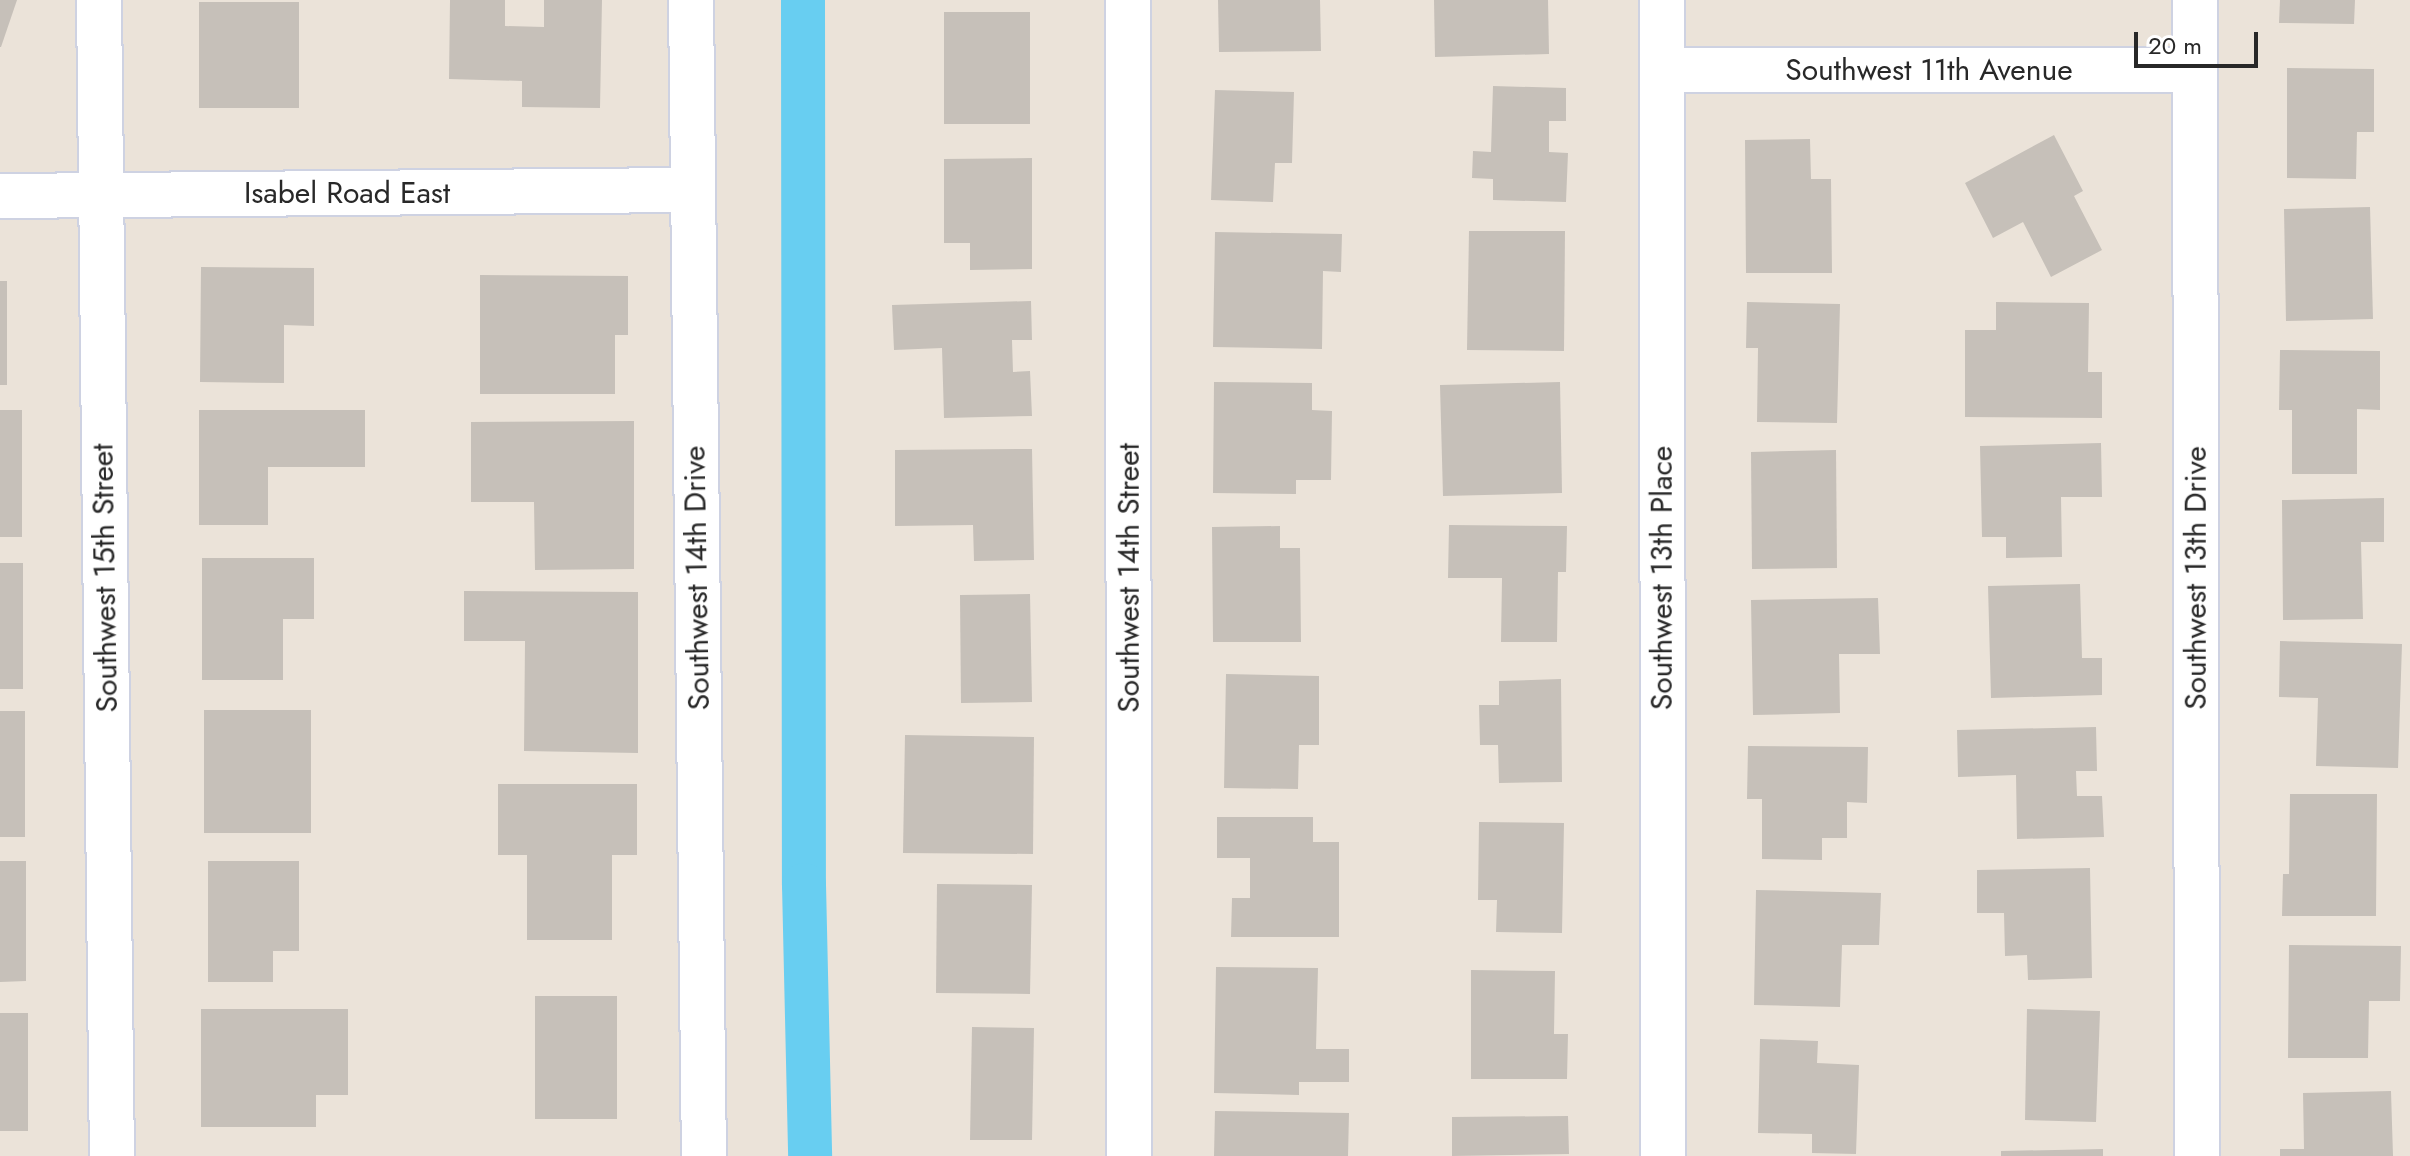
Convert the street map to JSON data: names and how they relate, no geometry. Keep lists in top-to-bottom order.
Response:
{
  "streets": {
    "street": [
      "Southwest 11th Avenue",
      "Isabel Road East",
      "Southwest 15th Street",
      "Southwest 14th Drive",
      "Southwest 14th Street",
      "Southwest 13th Place",
      "Southwest 13th Drive"
    ]
  },
  "crossings": [
    ["Southwest 11th Avenue", "Southwest 13th Place"],
    ["Southwest 11th Avenue", "Southwest 13th Drive"],
    ["Isabel Road East", "Southwest 15th Street"],
    ["Isabel Road East", "Southwest 14th Drive"]
  ],
  "scale_bar": "20 m"
}
